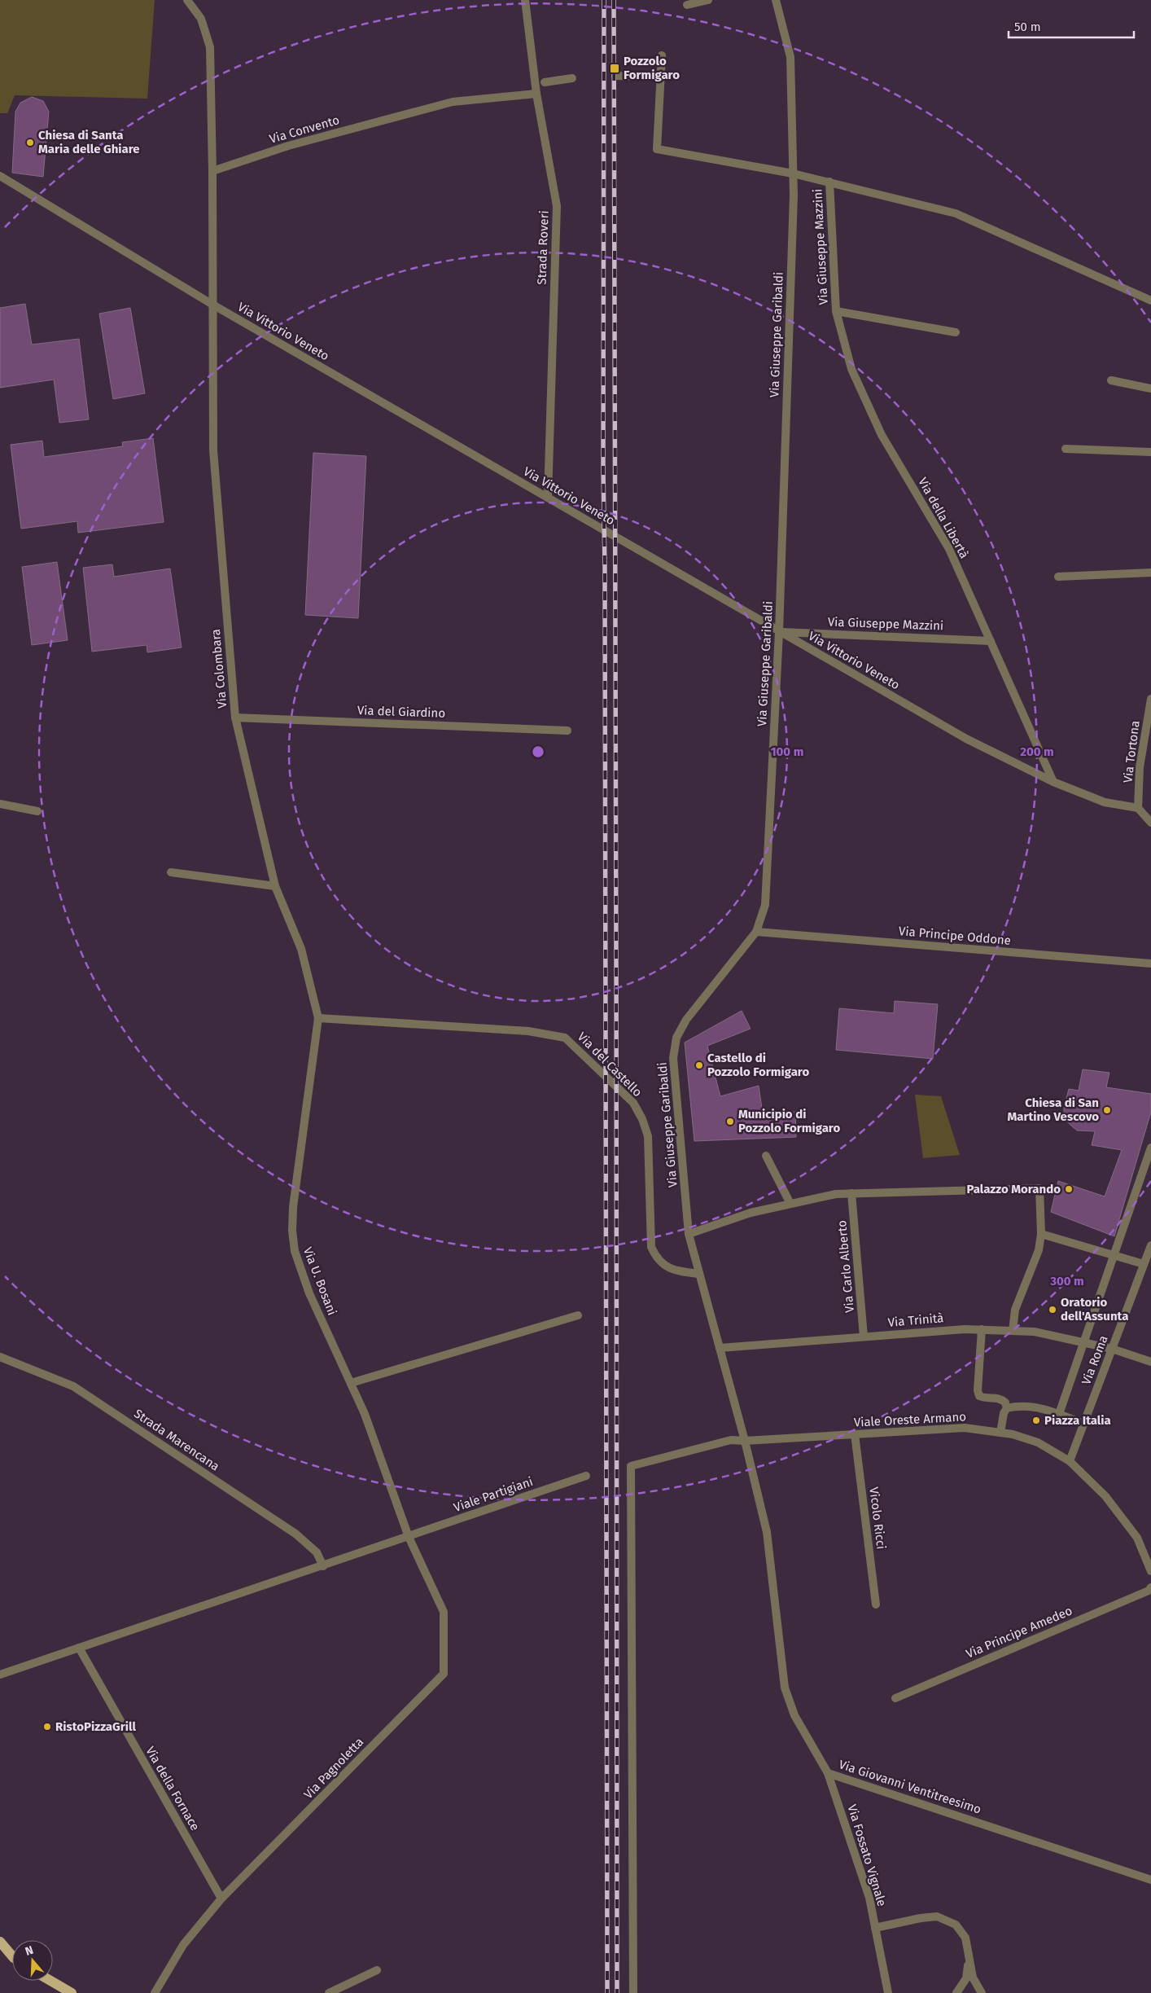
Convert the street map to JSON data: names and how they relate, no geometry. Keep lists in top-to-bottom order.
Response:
{
  "streets": {
    "street": [
      "Via Convento",
      "Via Giuseppe Mazzini",
      "Strada Roveri",
      "Via Vittorio Veneto",
      "Via Giuseppe Garibaldi",
      "Via della Libertà",
      "Via Colombara",
      "Via del Giardino",
      "Via Tortona",
      "Via Principe Oddone",
      "Via del Castello",
      "Via Carlo Alberto",
      "Via U. Bosani",
      "Via Trinità",
      "Via Roma",
      "Viale Oreste Armano",
      "Strada Marencana",
      "Viale Partigiani",
      "Vicolo Ricci",
      "Via Principe Amedeo",
      "Via Pagnoletta",
      "Via Giovanni Ventitreesimo",
      "Via della Fornace",
      "Via Fossato Vignale"
    ]
  },
  "crossings": [
    ["Via Convento", "Strada Roveri"],
    ["Via Giuseppe Mazzini", "Via Vittorio Veneto"],
    ["Via Giuseppe Mazzini", "Via Giuseppe Garibaldi"],
    ["Via Giuseppe Mazzini", "Via della Libertà"],
    ["Strada Roveri", "Via Vittorio Veneto"],
    ["Via Vittorio Veneto", "Via Giuseppe Garibaldi"],
    ["Via Vittorio Veneto", "Via della Libertà"],
    ["Via Vittorio Veneto", "Via Colombara"],
    ["Via Vittorio Veneto", "Via Tortona"],
    ["Via Giuseppe Garibaldi", "Via Principe Oddone"],
    ["Via Giuseppe Garibaldi", "Via del Castello"],
    ["Via Giuseppe Garibaldi", "Via Trinità"],
    ["Via Giuseppe Garibaldi", "Viale Oreste Armano"],
    ["Via Giuseppe Garibaldi", "Via Giovanni Ventitreesimo"],
    ["Via Colombara", "Via del Giardino"],
    ["Via Colombara", "Via del Castello"],
    ["Via Colombara", "Via U. Bosani"],
    ["Via del Castello", "Via U. Bosani"],
    ["Via Carlo Alberto", "Via Trinità"],
    ["Via U. Bosani", "Viale Partigiani"],
    ["Via U. Bosani", "Via Pagnoletta"],
    ["Via Trinità", "Via Roma"],
    ["Via Roma", "Viale Oreste Armano"],
    ["Viale Oreste Armano", "Vicolo Ricci"],
    ["Viale Oreste Armano", "Via Giovanni Ventitreesimo"],
    ["Strada Marencana", "Viale Partigiani"],
    ["Viale Partigiani", "Via Pagnoletta"],
    ["Viale Partigiani", "Via della Fornace"],
    ["Via Pagnoletta", "Via della Fornace"],
    ["Via Giovanni Ventitreesimo", "Via Fossato Vignale"]
  ],
  "places": {
    "transit": ["Pozzolo Formigaro"],
    "other": [
      "Chiesa di Santa Maria delle Ghiare",
      "Castello di Pozzolo Formigaro",
      "Chiesa di San Martino Vescovo",
      "Municipio di Pozzolo Formigaro",
      "Palazzo Morando",
      "Oratorio dell'Assunta",
      "Piazza Italia",
      "RistoPizzaGrill"
    ]
  },
  "scale_bar": "50 m",
  "north": "top",
  "rings": ["100 m", "200 m", "300 m"]
}
